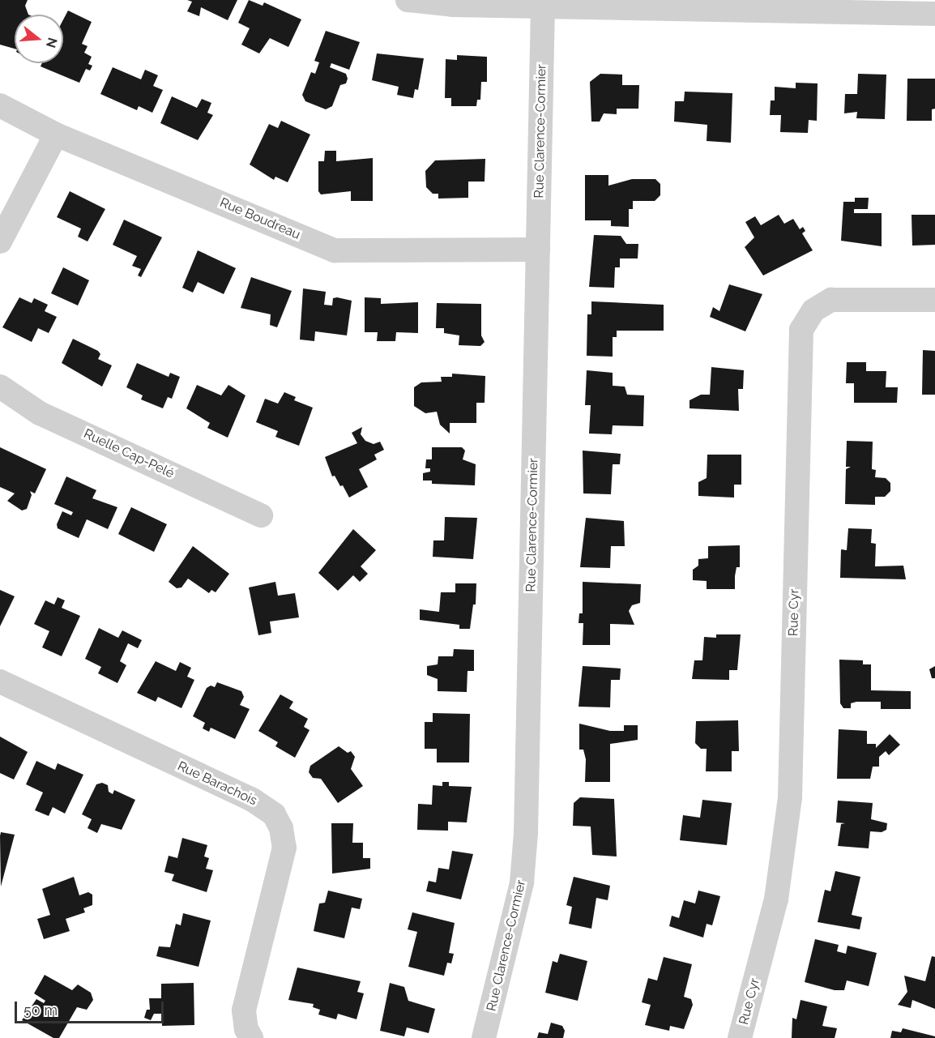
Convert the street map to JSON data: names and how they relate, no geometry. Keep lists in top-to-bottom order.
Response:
{
  "streets": {
    "street": [
      "Rue Clarence-Cormier",
      "Rue Boudreau",
      "Ruelle Cap-Pelé",
      "Rue Cyr",
      "Rue Barachois"
    ]
  },
  "crossings": [
    ["Rue Clarence-Cormier", "Rue Boudreau"]
  ],
  "scale_bar": "50 m",
  "north": "right"
}
